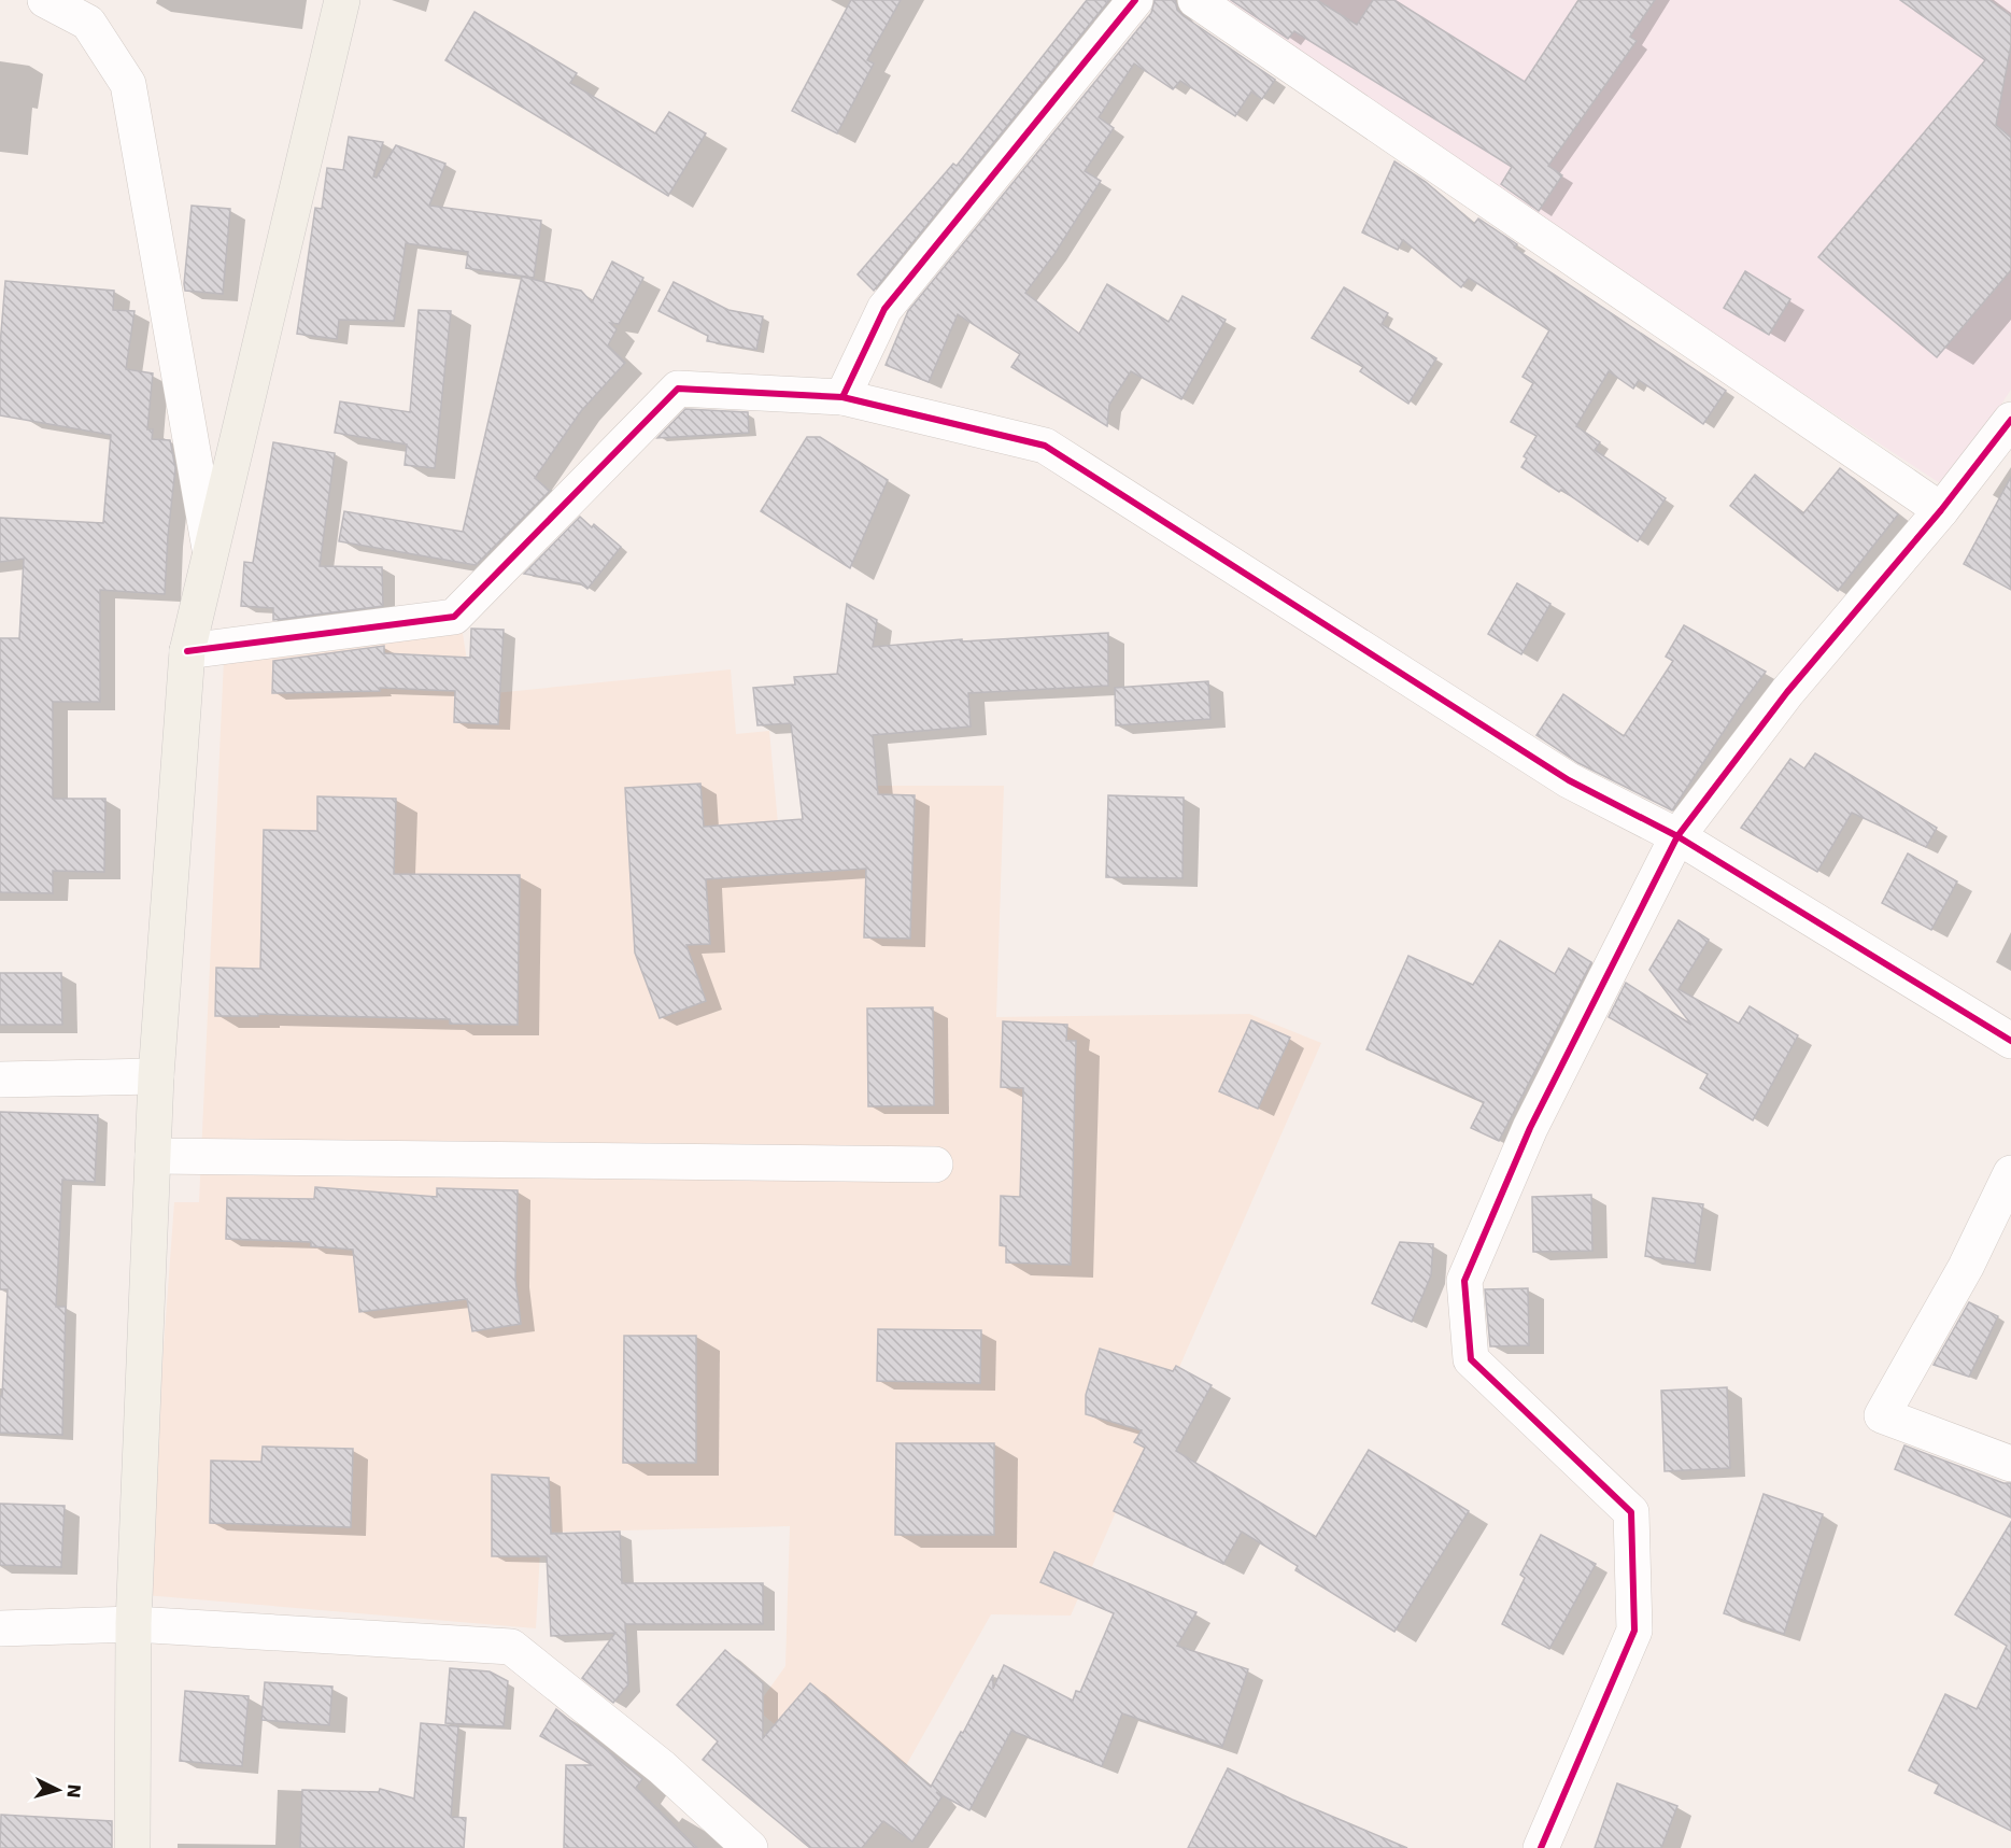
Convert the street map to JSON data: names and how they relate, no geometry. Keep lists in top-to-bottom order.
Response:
{
  "north": "right"
}
